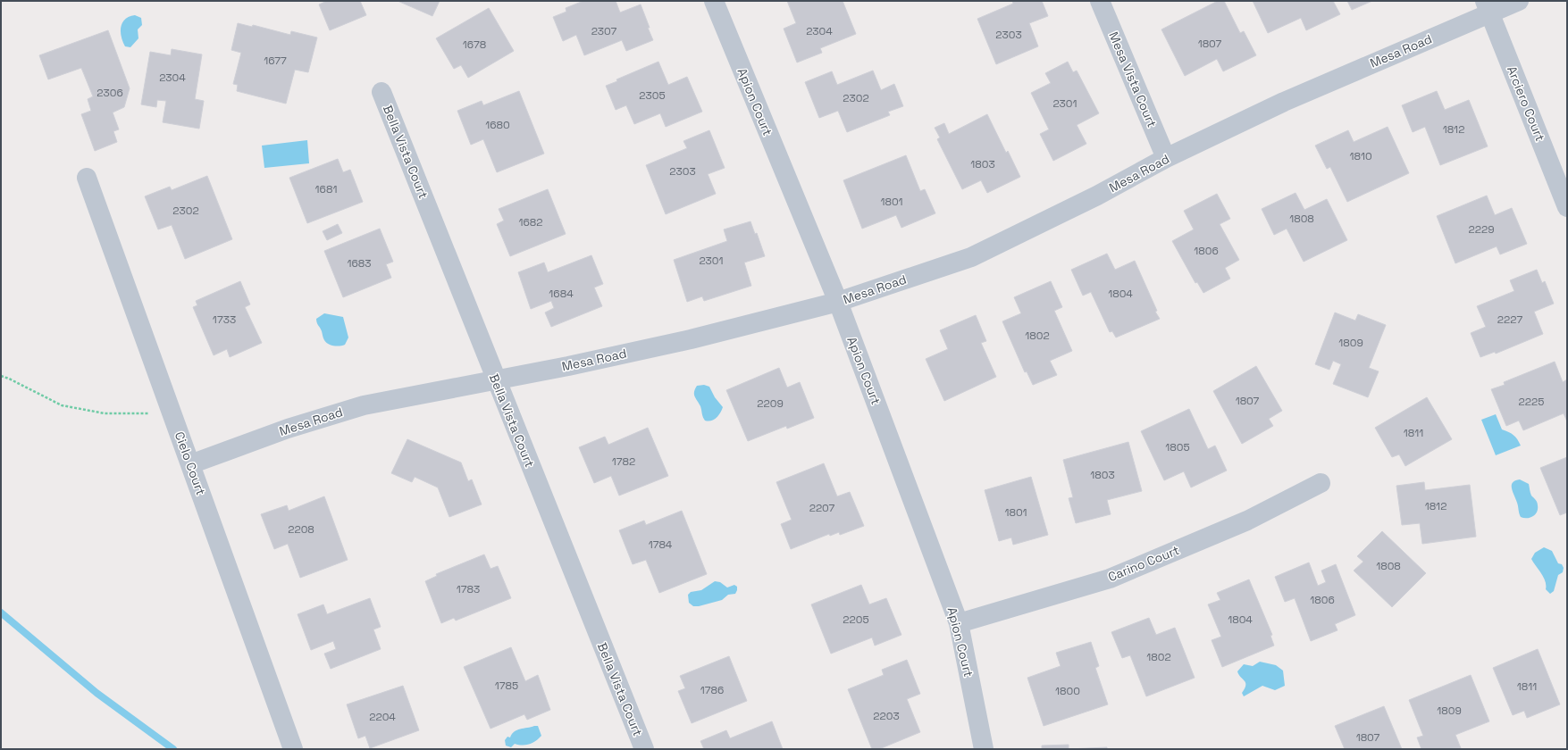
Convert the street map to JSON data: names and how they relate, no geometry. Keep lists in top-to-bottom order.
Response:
{
  "streets": {
    "street": [
      "Mesa Road",
      "Mesa Vista Court",
      "Apion Court",
      "Arciero Court",
      "Bella Vista Court",
      "Cielo Court",
      "Carino Court"
    ]
  },
  "crossings": [
    ["Mesa Road", "Mesa Vista Court"],
    ["Mesa Road", "Apion Court"],
    ["Mesa Road", "Arciero Court"],
    ["Mesa Road", "Bella Vista Court"],
    ["Mesa Road", "Cielo Court"],
    ["Apion Court", "Carino Court"]
  ],
  "house_numbers": [
    "2307",
    "2304",
    "2303",
    "1807",
    "1678",
    "1677",
    "2304",
    "2306",
    "2305",
    "2302",
    "2301",
    "1680",
    "1812",
    "1810",
    "1803",
    "2303",
    "1681",
    "1801",
    "2302",
    "1808",
    "1682",
    "2229",
    "1806",
    "2301",
    "1683",
    "1684",
    "1804",
    "1733",
    "2227",
    "1802",
    "1809",
    "1807",
    "2225",
    "2209",
    "1811",
    "1805",
    "1782",
    "1803",
    "1812",
    "2207",
    "1801",
    "2208",
    "1784",
    "1808",
    "1783",
    "1806",
    "2205",
    "1804",
    "1802",
    "1785",
    "1811",
    "1786",
    "1800",
    "1809",
    "2203",
    "2204",
    "1807"
  ]
}
